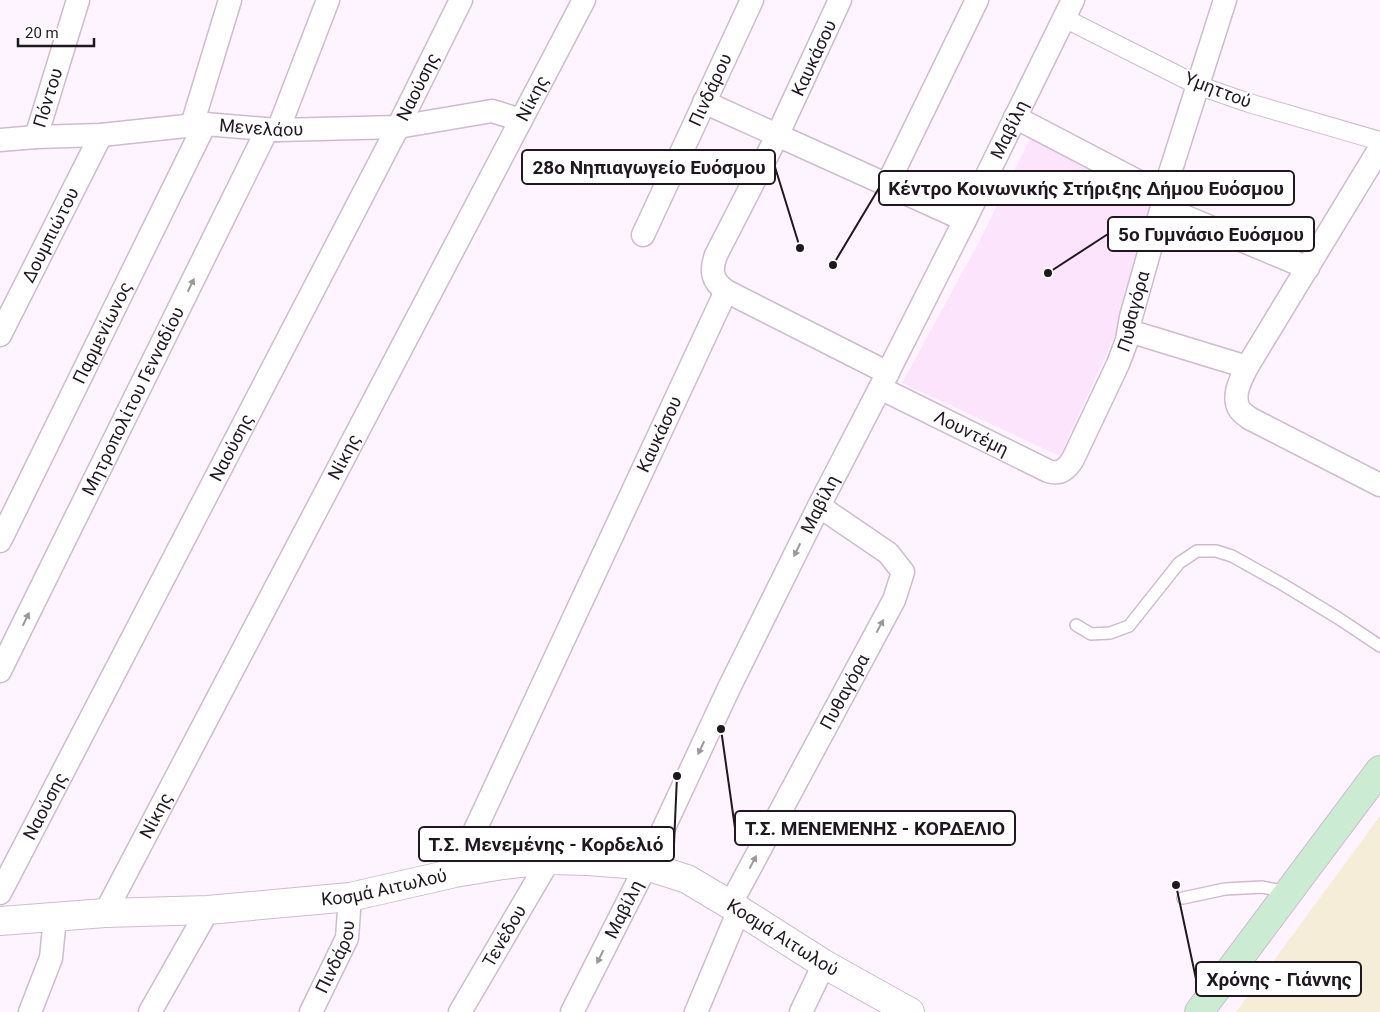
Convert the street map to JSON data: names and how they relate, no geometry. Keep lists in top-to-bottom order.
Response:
{
  "streets": {
    "street": [
      "Καυκάσου",
      "Ναούσης",
      "Πινδάρου",
      "Υμηττού",
      "Πόντου",
      "Νίκης",
      "Μενελάου",
      "Μαβίλη",
      "Δουμπιώτου",
      "Πυθαγόρα",
      "Παρμενίωνος",
      "Μητροπολίτου Γενναδίου",
      "Λουντέμη",
      "Κοσμά Αιτωλού",
      "Τενέδου"
    ]
  },
  "crossings": [
    ["Καυκάσου", "Λουντέμη"],
    ["Καυκάσου", "Κοσμά Αιτωλού"],
    ["Ναούσης", "Μενελάου"],
    ["Πινδάρου", "Κοσμά Αιτωλού"],
    ["Υμηττού", "Μαβίλη"],
    ["Υμηττού", "Πυθαγόρα"],
    ["Πόντου", "Μενελάου"],
    ["Νίκης", "Μενελάου"],
    ["Νίκης", "Κοσμά Αιτωλού"],
    ["Μενελάου", "Δουμπιώτου"],
    ["Μενελάου", "Παρμενίωνος"],
    ["Μενελάου", "Μητροπολίτου Γενναδίου"],
    ["Μαβίλη", "Πυθαγόρα"],
    ["Μαβίλη", "Λουντέμη"],
    ["Μαβίλη", "Κοσμά Αιτωλού"],
    ["Πυθαγόρα", "Λουντέμη"],
    ["Πυθαγόρα", "Κοσμά Αιτωλού"],
    ["Κοσμά Αιτωλού", "Τενέδου"]
  ],
  "one_way": ["Μαβίλη", "Πυθαγόρα", "Μητροπολίτου Γενναδίου"],
  "places": [
    "28ο Νηπιαγωγείο Ευόσμου",
    "Κέντρο Κοινωνικής Στήριξης Δήμου Ευόσμου",
    "5ο Γυμνάσιο Ευόσμου",
    "Τ.Σ. ΜΕΝΕΜΕΝΗΣ - ΚΟΡΔΕΛΙΟ",
    "Τ.Σ. Μενεμένης - Κορδελιό",
    "Χρόνης - Γιάννης"
  ],
  "scale_bar": "20 m"
}
